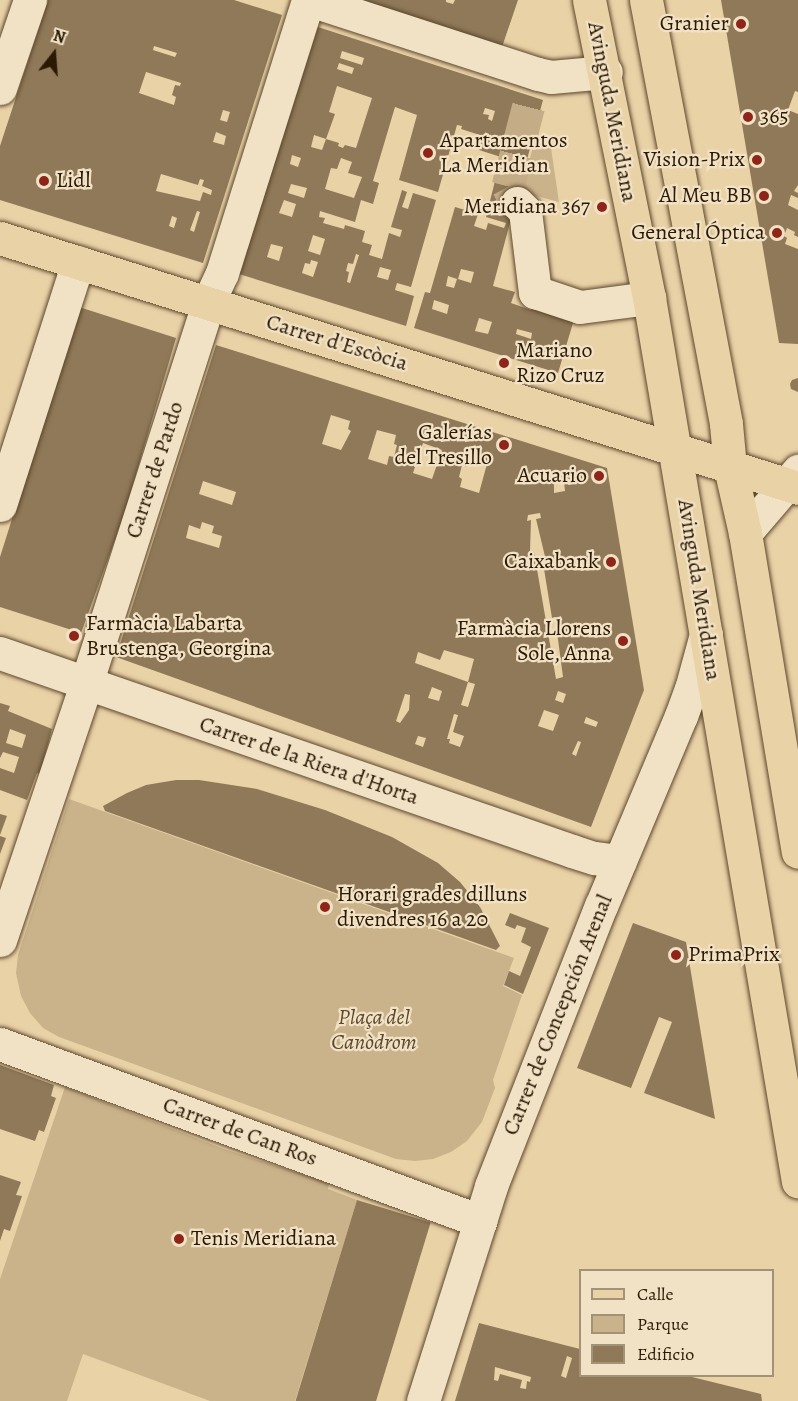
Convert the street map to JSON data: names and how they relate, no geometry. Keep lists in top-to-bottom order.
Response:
{
  "streets": {
    "main road": ["Avinguda Meridiana", "Carrer d'Escòcia"],
    "street": [
      "Carrer de Pardo",
      "Carrer de la Riera d'Horta",
      "Carrer de Concepción Arenal",
      "Carrer de Can Ros"
    ]
  },
  "crossings": [
    ["Avinguda Meridiana", "Carrer d'Escòcia"],
    ["Avinguda Meridiana", "Carrer de Concepción Arenal"],
    ["Carrer d'Escòcia", "Carrer de Pardo"],
    ["Carrer de Pardo", "Carrer de la Riera d'Horta"],
    ["Carrer de la Riera d'Horta", "Carrer de Concepción Arenal"],
    ["Carrer de Concepción Arenal", "Carrer de Can Ros"]
  ],
  "parks": ["Plaça del Canòdrom"],
  "places": [
    "Granier",
    "365",
    "Apartamentos La Meridian",
    "Vision-Prix",
    "Lidl",
    "Al Meu BB",
    "Meridiana 367",
    "General Óptica",
    "Mariano Rizo Cruz",
    "Galerías del Tresillo",
    "Acuario",
    "Caixabank",
    "Farmàcia Labarta Brustenga, Georgina",
    "Farmàcia Llorens Sole, Anna",
    "Horari grades dilluns divendres 16 a 20",
    "PrimaPrix",
    "Tenis Meridiana"
  ],
  "legend": ["Calle", "Parque", "Edificio"],
  "north": "top"
}
